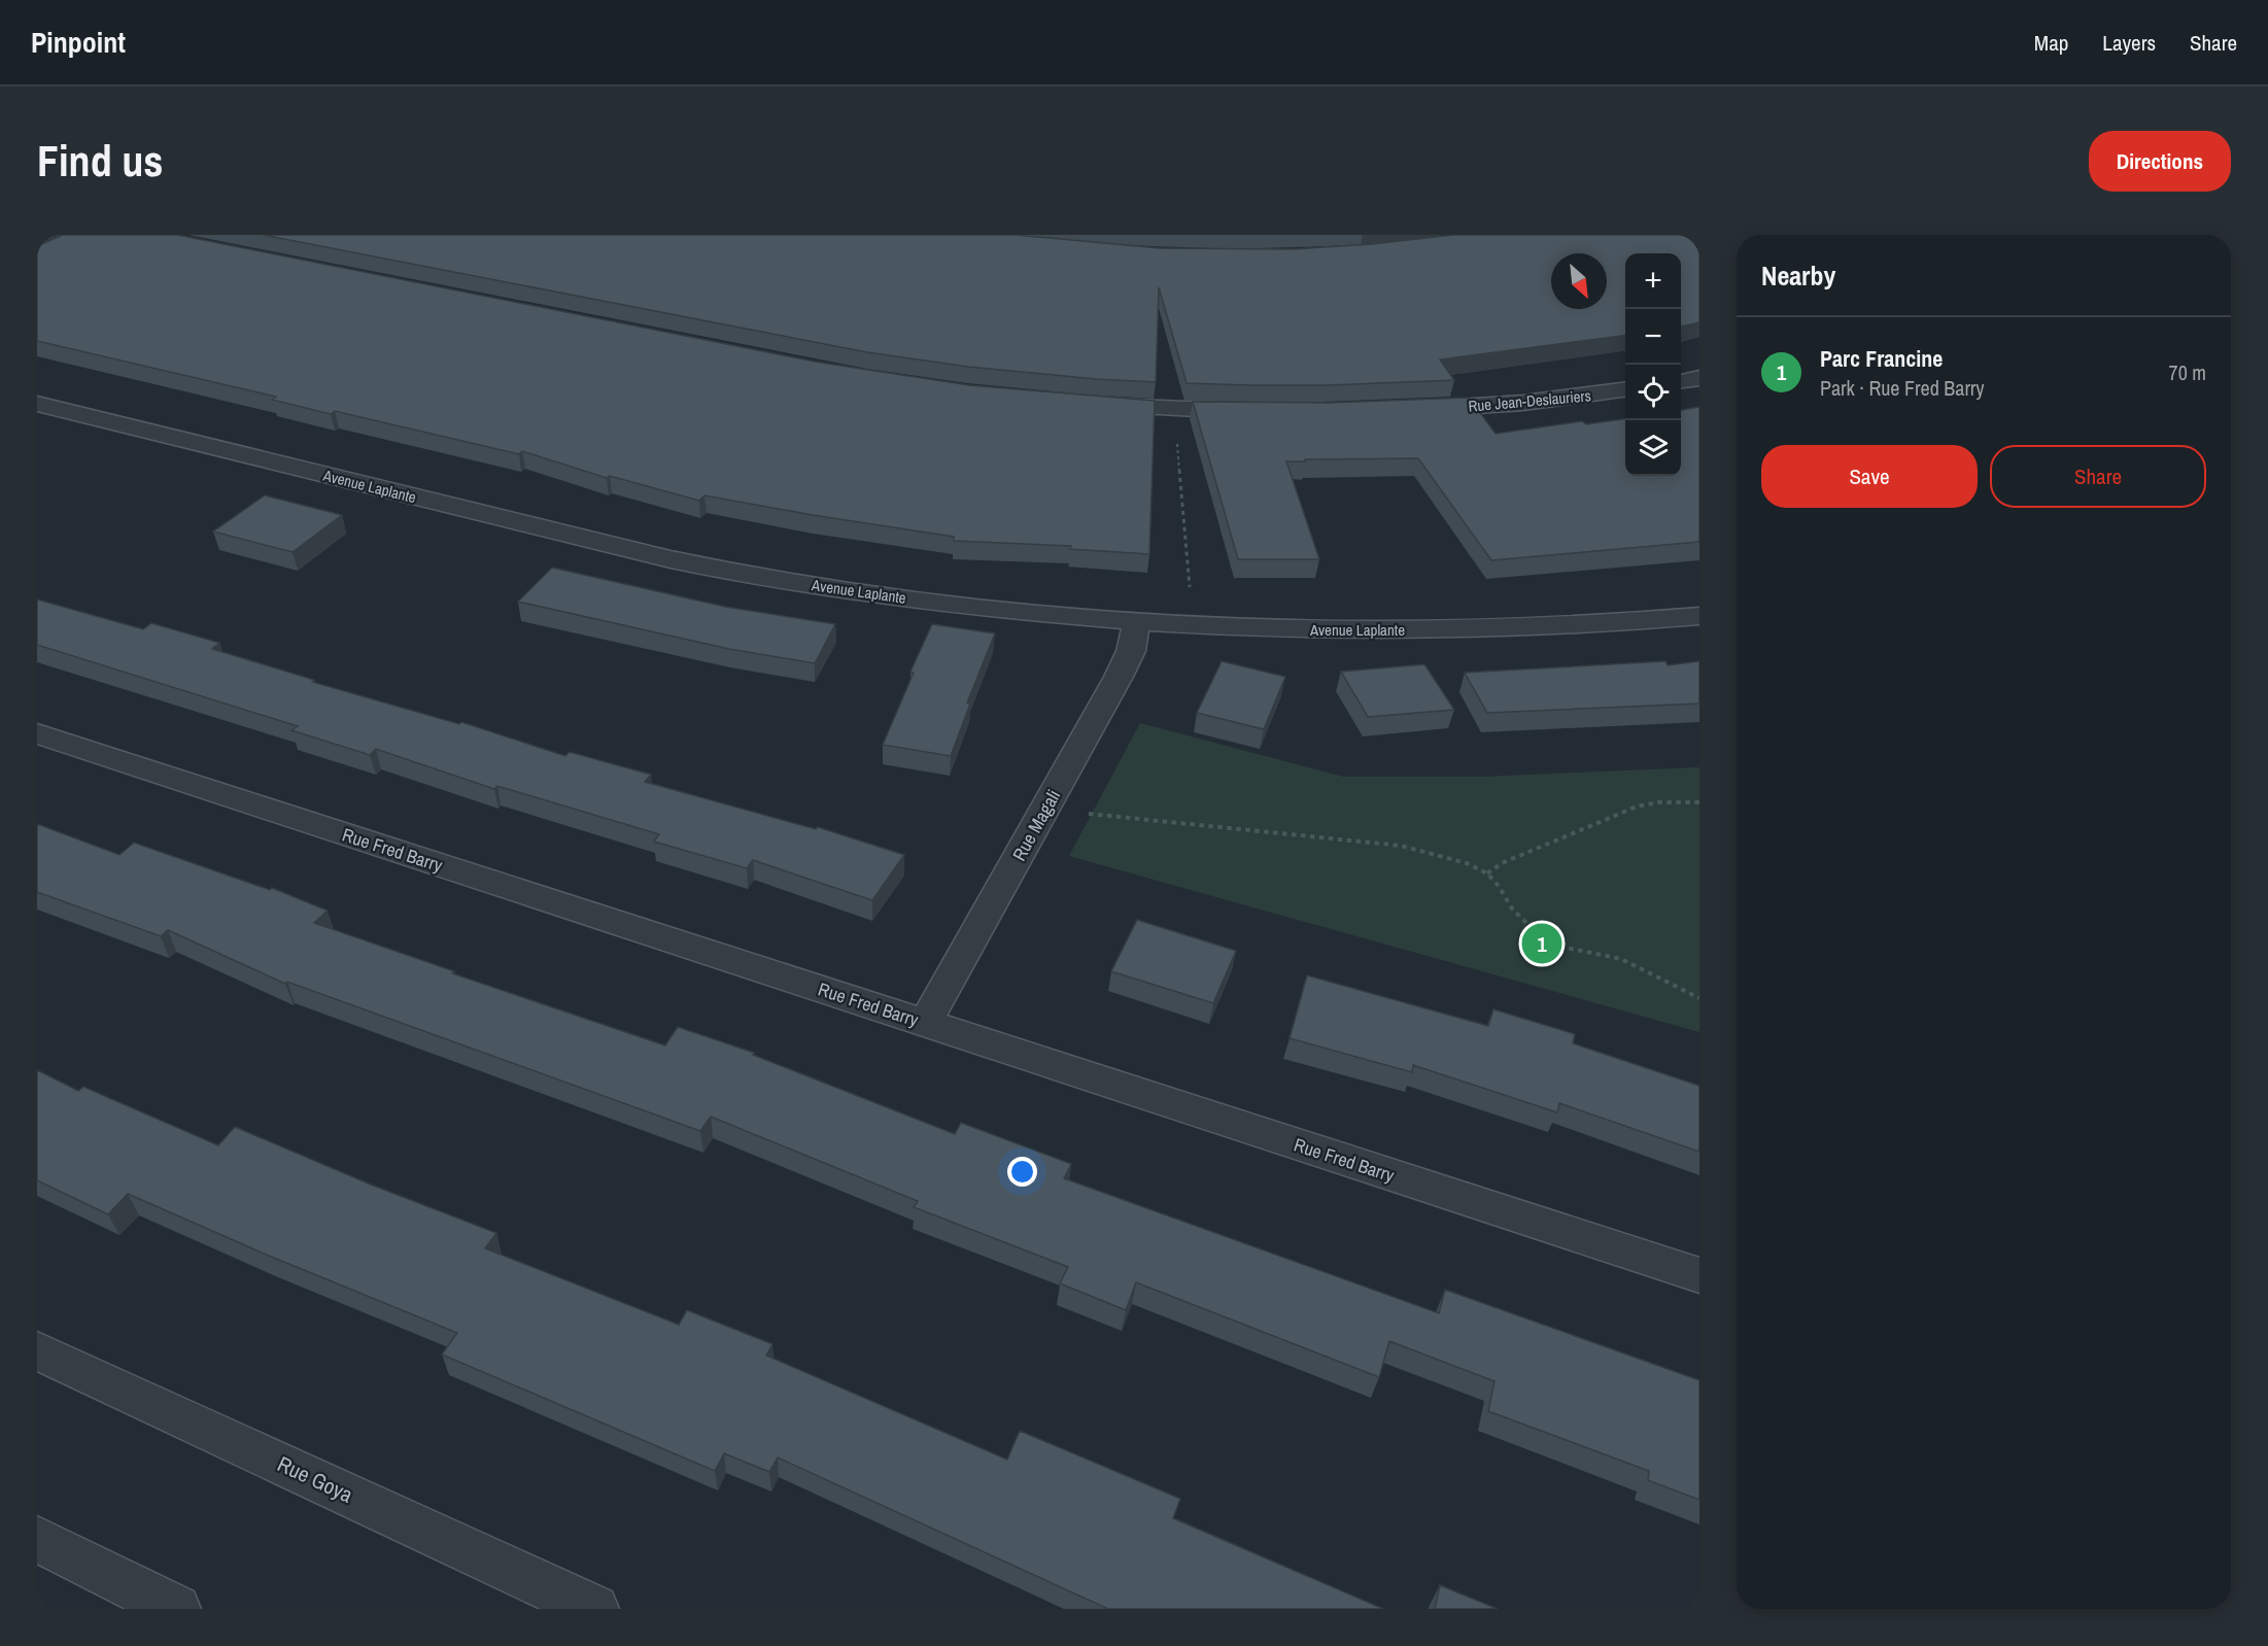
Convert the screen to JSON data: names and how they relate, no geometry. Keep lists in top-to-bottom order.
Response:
{
  "streets": {
    "street": [
      "Rue Jean-Deslauriers",
      "Avenue Laplante",
      "Rue Magali",
      "Rue Fred Barry",
      "Rue Goya"
    ]
  },
  "crossings": [
    ["Avenue Laplante", "Rue Magali"],
    ["Rue Magali", "Rue Fred Barry"]
  ],
  "north": "bottom right",
  "page": {
    "header": "Pinpoint",
    "nav": ["Map", "Layers", "Share"],
    "buttons": [
      "Directions",
      ["Save", "Share"]
    ],
    "title": "Find us",
    "heading": "Nearby",
    "map_buttons": ["+", "−"],
    "list": [
      {
        "mark": "1",
        "name": "Parc Francine",
        "note": "Park · Rue Fred Barry",
        "value": "70 m"
      }
    ],
    "pins": "1"
  }
}
